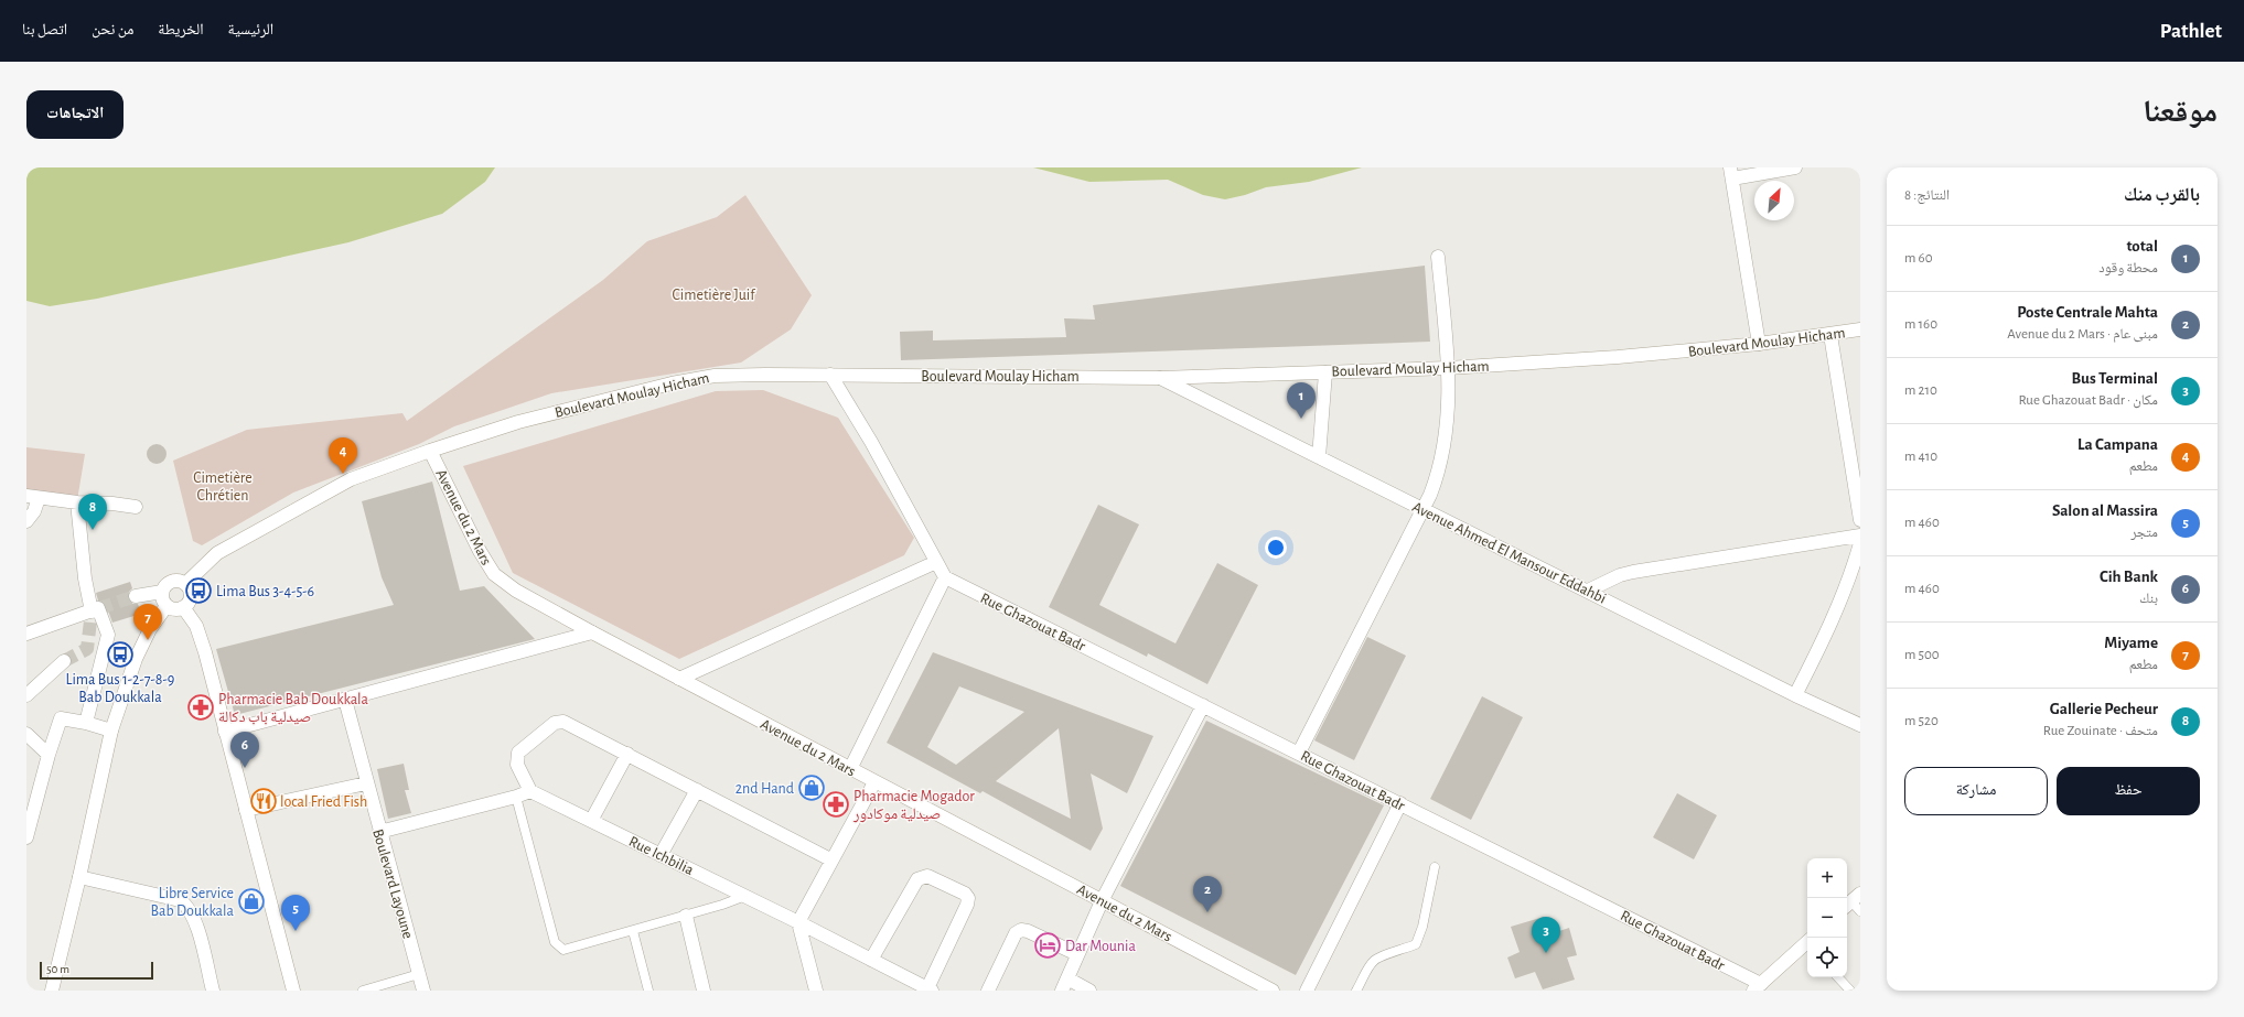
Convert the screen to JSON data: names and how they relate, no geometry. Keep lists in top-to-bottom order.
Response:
{
  "streets": {
    "street": [
      "Boulevard Moulay Hicham",
      "Avenue du 2 Mars",
      "Avenue Ahmed El Mansour Eddahbi",
      "Rue Ghazouat Badr",
      "Rue Ichbilia",
      "Boulevard Layoune"
    ]
  },
  "crossings": [
    ["Boulevard Moulay Hicham", "Avenue du 2 Mars"],
    ["Boulevard Moulay Hicham", "Avenue Ahmed El Mansour Eddahbi"]
  ],
  "parks": ["Cimetière Juif", "Cimetière Chrétien"],
  "places": {
    "bus stop": ["Lima Bus 3-4-5-6", "Lima Bus 1-2-7-8-9 Bab Doukkala"],
    "pharmacy": ["Pharmacie Bab Doukkala صيدلية باب دكالة", "Pharmacie Mogador صيدلية موكادور"],
    "shop": ["2nd Hand", "Libre Service Bab Doukkala"],
    "restaurant": ["local Fried Fish"],
    "hotel": ["Dar Mounia"]
  },
  "scale_bar": "50 m",
  "north": "top right",
  "page": {
    "header": "Pathlet",
    "nav": [
      "الرئيسية",
      "الخريطة",
      "من نحن",
      "اتصل بنا"
    ],
    "title": "موقعنا",
    "buttons": [
      "الاتجاهات",
      ["حفظ", "مشاركة"]
    ],
    "heading": ["بالقرب منك", "النتائج: 8"],
    "list": [
      {
        "mark": "1",
        "name": "total",
        "note": "محطة وقود",
        "value": "60 m"
      },
      {
        "mark": "2",
        "name": "Poste Centrale Mahta",
        "note": "مبنى عام · Avenue du 2 Mars",
        "value": "160 m"
      },
      {
        "mark": "3",
        "name": "Bus Terminal",
        "note": "مكان · Rue Ghazouat Badr",
        "value": "210 m"
      },
      {
        "mark": "4",
        "name": "La Campana",
        "note": "مطعم",
        "value": "410 m"
      },
      {
        "mark": "5",
        "name": "Salon al Massira",
        "note": "متجر",
        "value": "460 m"
      },
      {
        "mark": "6",
        "name": "Cih Bank",
        "note": "بنك",
        "value": "460 m"
      },
      {
        "mark": "7",
        "name": "Miyame",
        "note": "مطعم",
        "value": "500 m"
      },
      {
        "mark": "8",
        "name": "Gallerie Pecheur",
        "note": "متحف · Rue Zouinate",
        "value": "520 m"
      }
    ],
    "pins": [
      "1",
      "4",
      "8",
      "7",
      "6",
      "2",
      "5",
      "3"
    ],
    "map_buttons": ["+", "−"],
    "scale": "50 m"
  }
}
